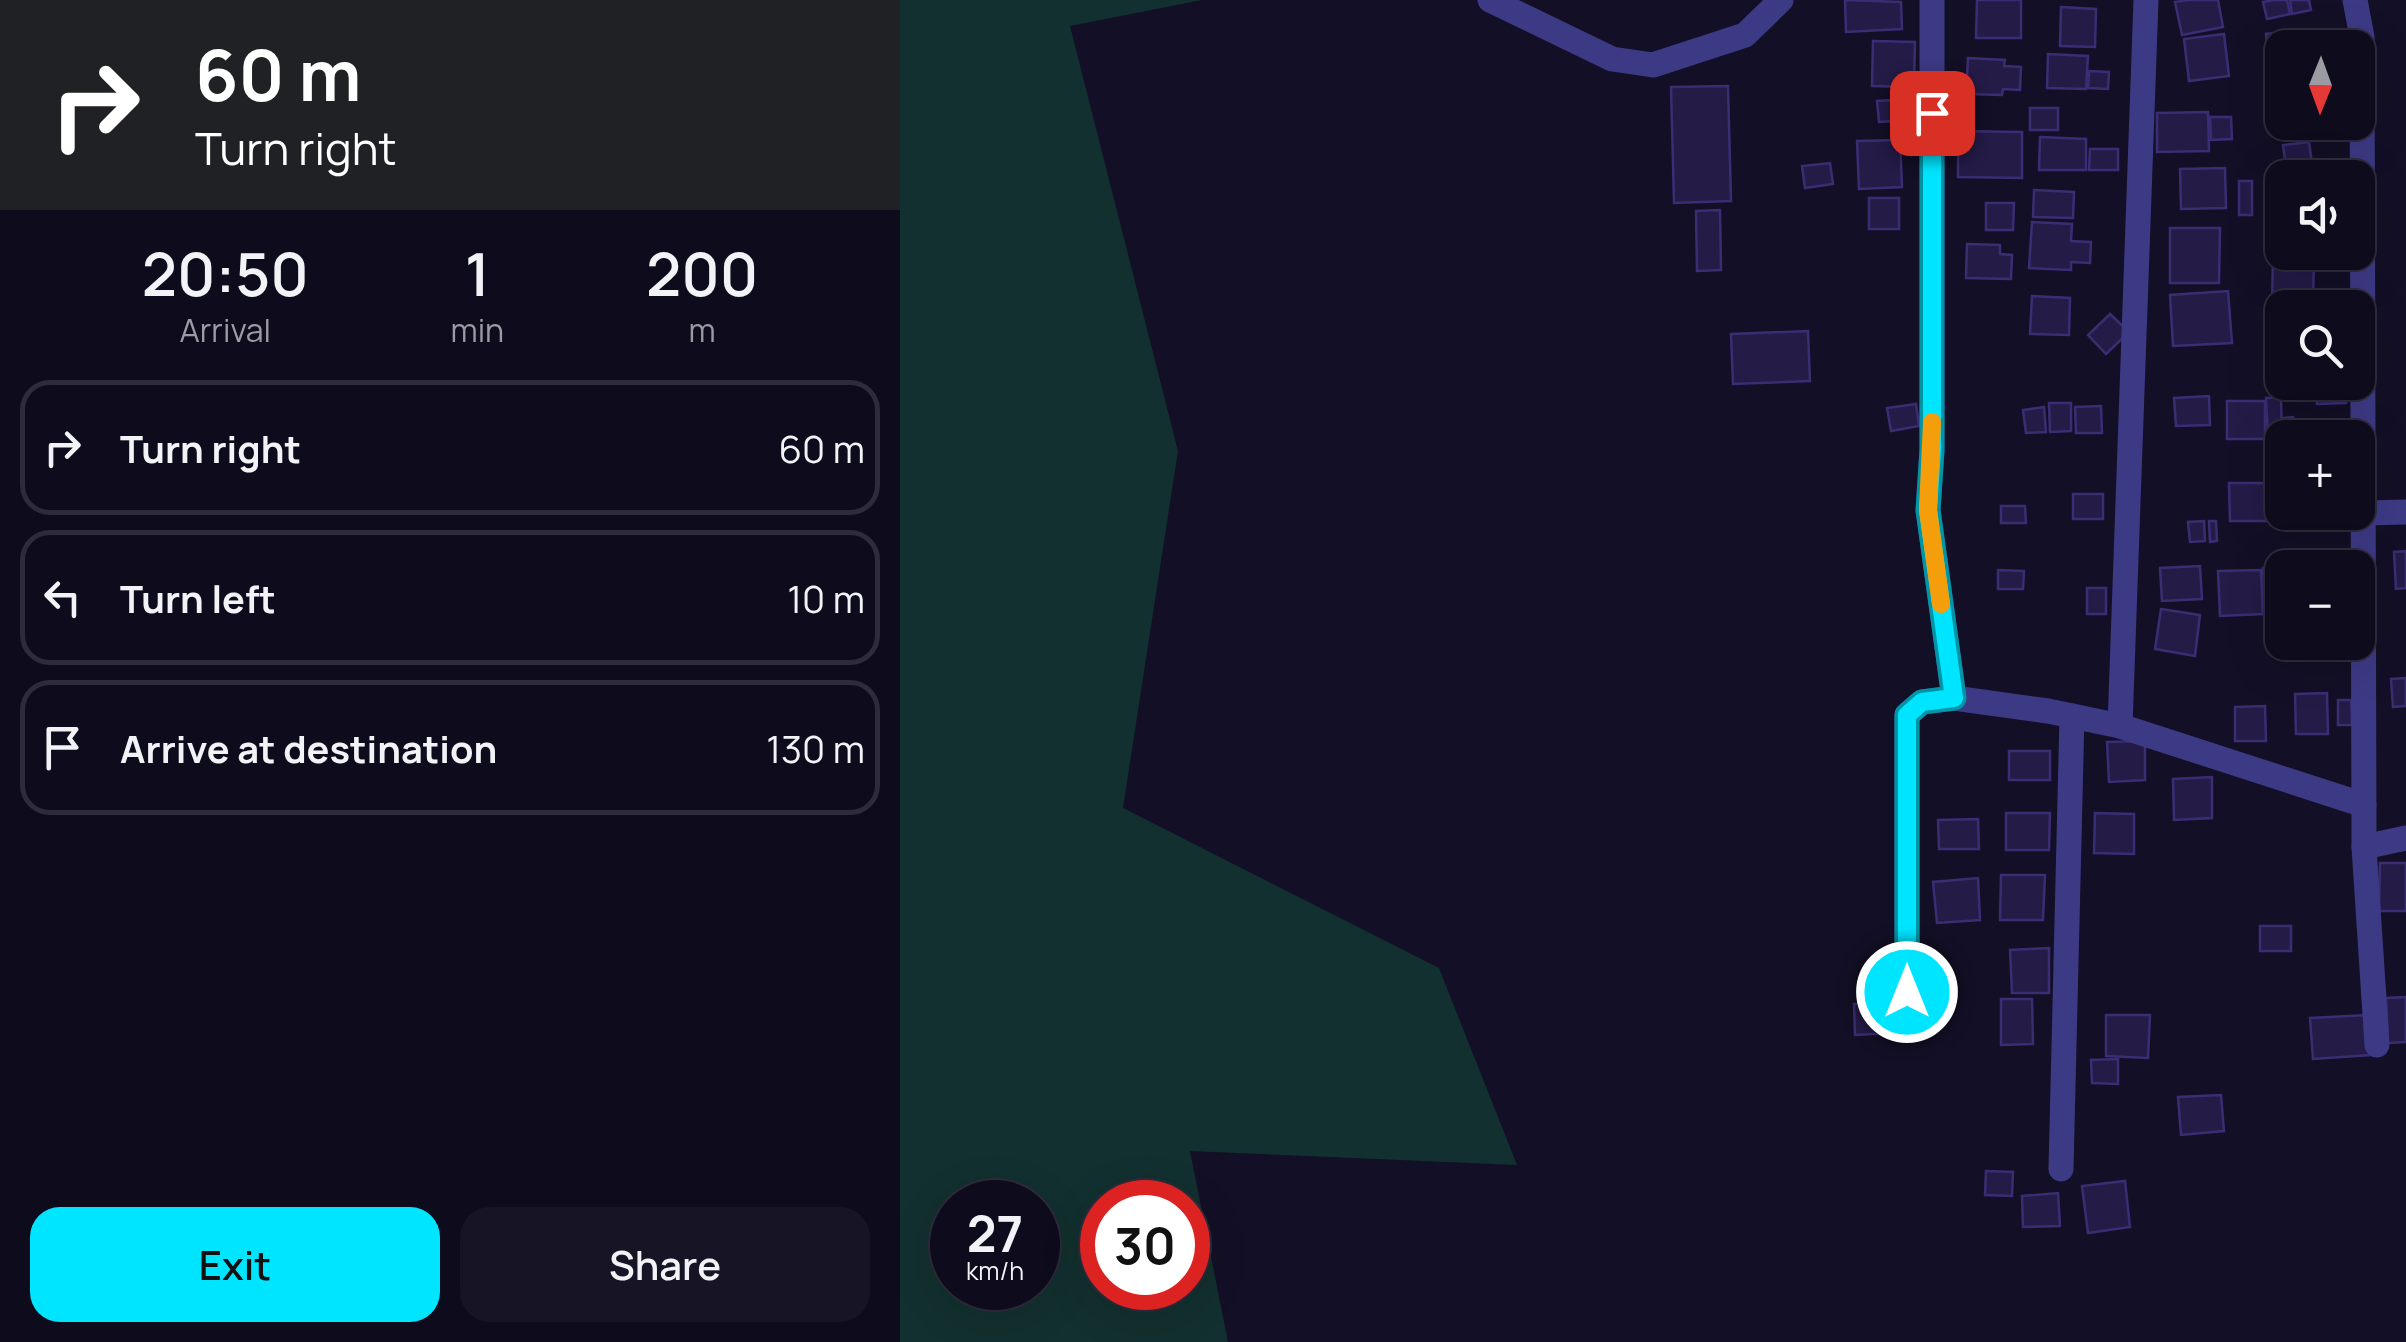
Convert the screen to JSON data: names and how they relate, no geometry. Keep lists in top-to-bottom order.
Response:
{
  "north": "bottom",
  "page": {
    "turn": ["60 m", "Turn right"],
    "map_buttons": ["+", "−"],
    "eta": [
      "20:50",
      "Arrival",
      "1",
      "min",
      "200",
      "m"
    ],
    "list": [
      {
        "name": "Turn right",
        "value": "60 m"
      },
      {
        "name": "Turn left",
        "value": "10 m"
      },
      {
        "name": "Arrive at destination",
        "value": "130 m"
      }
    ],
    "speed": "27 km/h",
    "limit": "30",
    "buttons": ["Exit", "Share"]
  }
}
